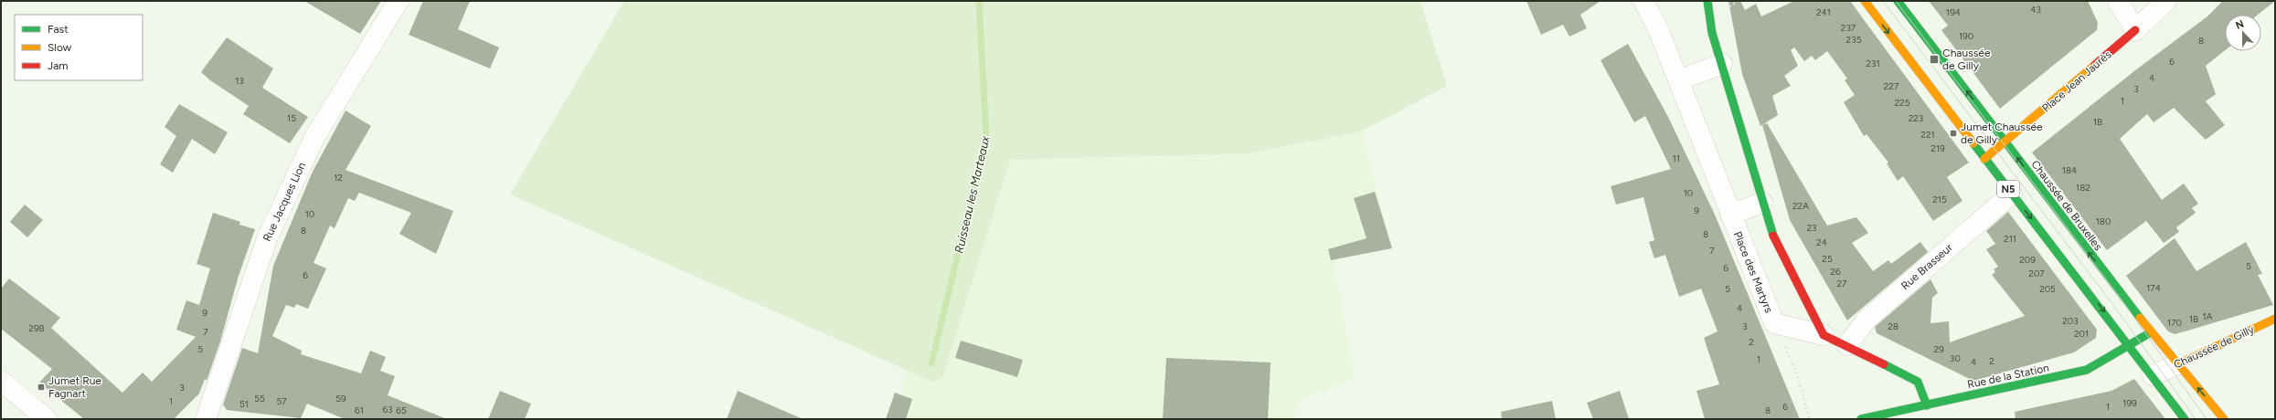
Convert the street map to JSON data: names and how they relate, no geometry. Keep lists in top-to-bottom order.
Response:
{
  "streets": {
    "street": [
      "Place Jean Jaurès",
      "N5",
      "Rue Jacques Lion",
      "Chaussée de Bruxelles",
      "Rue Brasseur",
      "Place des Martyrs",
      "Chaussée de Gilly",
      "Rue de la Station"
    ]
  },
  "crossings": [
    ["Place Jean Jaurès", "N5"],
    ["Place Jean Jaurès", "Chaussée de Bruxelles"],
    ["N5", "Rue Brasseur"],
    ["N5", "Chaussée de Gilly"],
    ["N5", "Rue de la Station"],
    ["Chaussée de Bruxelles", "Chaussée de Gilly"],
    ["Chaussée de Bruxelles", "Rue de la Station"],
    ["Rue Brasseur", "Place des Martyrs"],
    ["Place des Martyrs", "Rue de la Station"]
  ],
  "water": ["Ruisseau les Marteaux"],
  "places": {
    "transit": ["Chaussée de Gilly", "Jumet Chaussée de Gilly", "Jumet Rue Fagnart"]
  },
  "house_numbers": [
    "43",
    "241",
    "194",
    "237",
    "190",
    "235",
    "8",
    "6",
    "231",
    "4",
    "13",
    "227",
    "3",
    "1",
    "225",
    "15",
    "223",
    "1B",
    "221",
    "219",
    "11",
    "184",
    "12",
    "182",
    "10",
    "215",
    "22A",
    "9",
    "10",
    "180",
    "23",
    "8",
    "8",
    "211",
    "24",
    "7",
    "25",
    "209",
    "5",
    "6",
    "26",
    "207",
    "6",
    "27",
    "174",
    "5",
    "205",
    "4",
    "9",
    "1A",
    "1B",
    "203",
    "170",
    "3",
    "28",
    "29B",
    "7",
    "201",
    "2",
    "5",
    "29",
    "30",
    "1",
    "2",
    "4",
    "3",
    "55",
    "59",
    "1",
    "57",
    "199",
    "51",
    "6",
    "1",
    "63",
    "61",
    "65",
    "8"
  ],
  "legend": ["Fast", "Slow", "Jam"],
  "north": "top"
}
